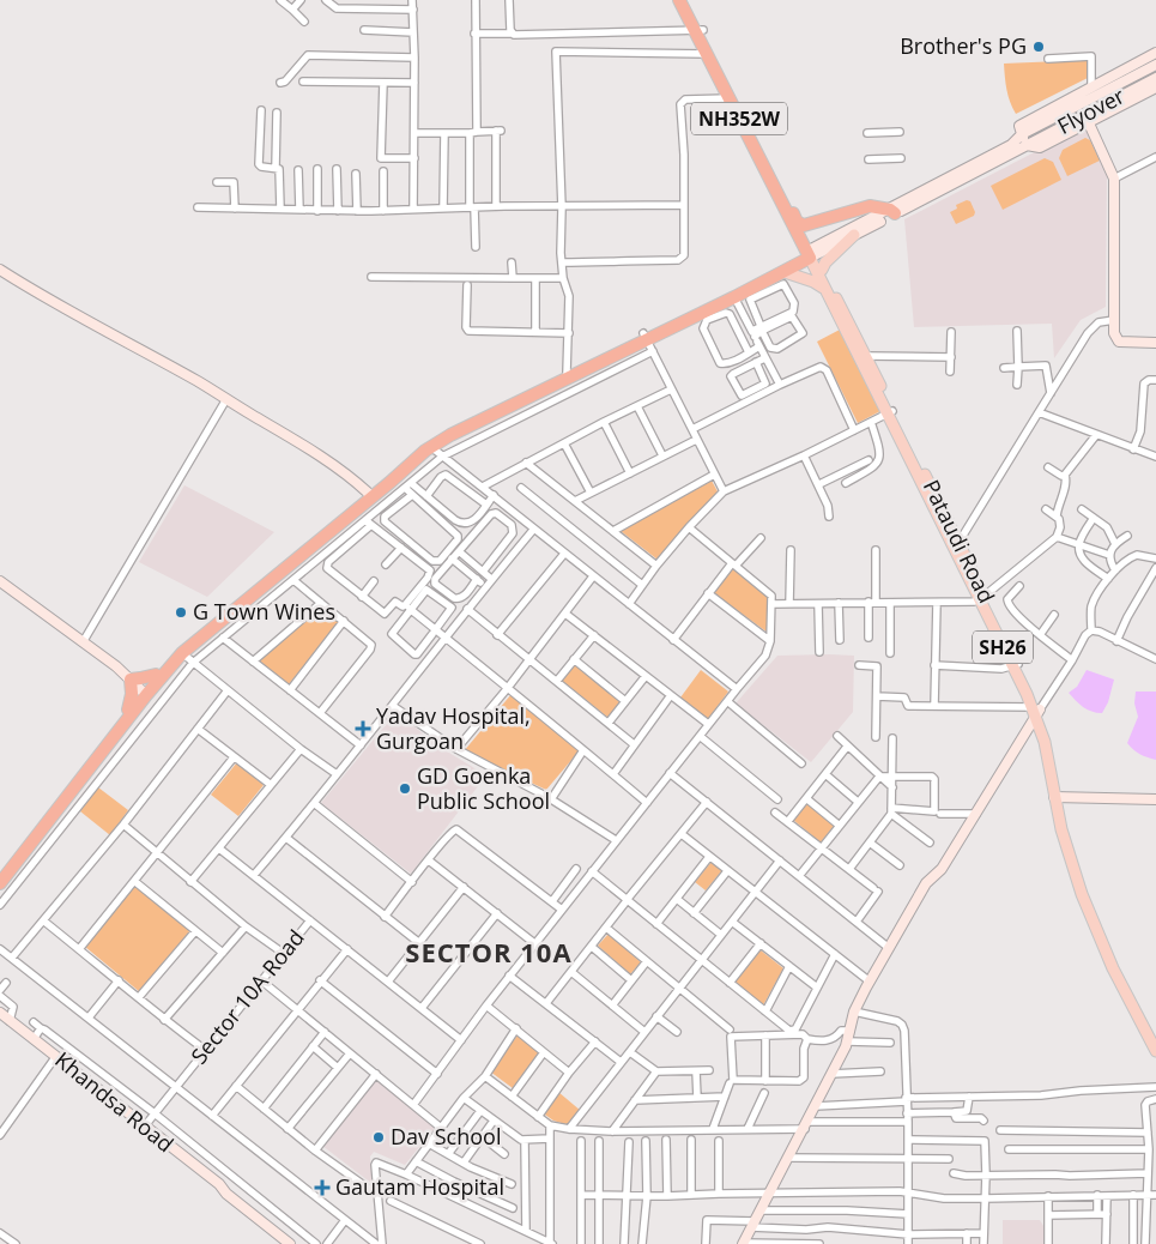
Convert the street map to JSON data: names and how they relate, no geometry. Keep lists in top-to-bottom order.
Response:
{
  "streets": {
    "highway": ["NH352W"],
    "main road": ["SH26"],
    "street": ["Flyover", "Sector 10A Road", "Khandsa Road"]
  },
  "crossings": [
    ["NH352W", "SH26"],
    ["Sector 10A Road", "Khandsa Road"]
  ],
  "districts": ["SECTOR 10A"],
  "places": {
    "other": [
      "Brother's PG",
      "G Town Wines",
      "GD Goenka Public School",
      "Dav School"
    ],
    "health": ["Yadav Hospital, Gurgoan", "Gautam Hospital"]
  }
}
